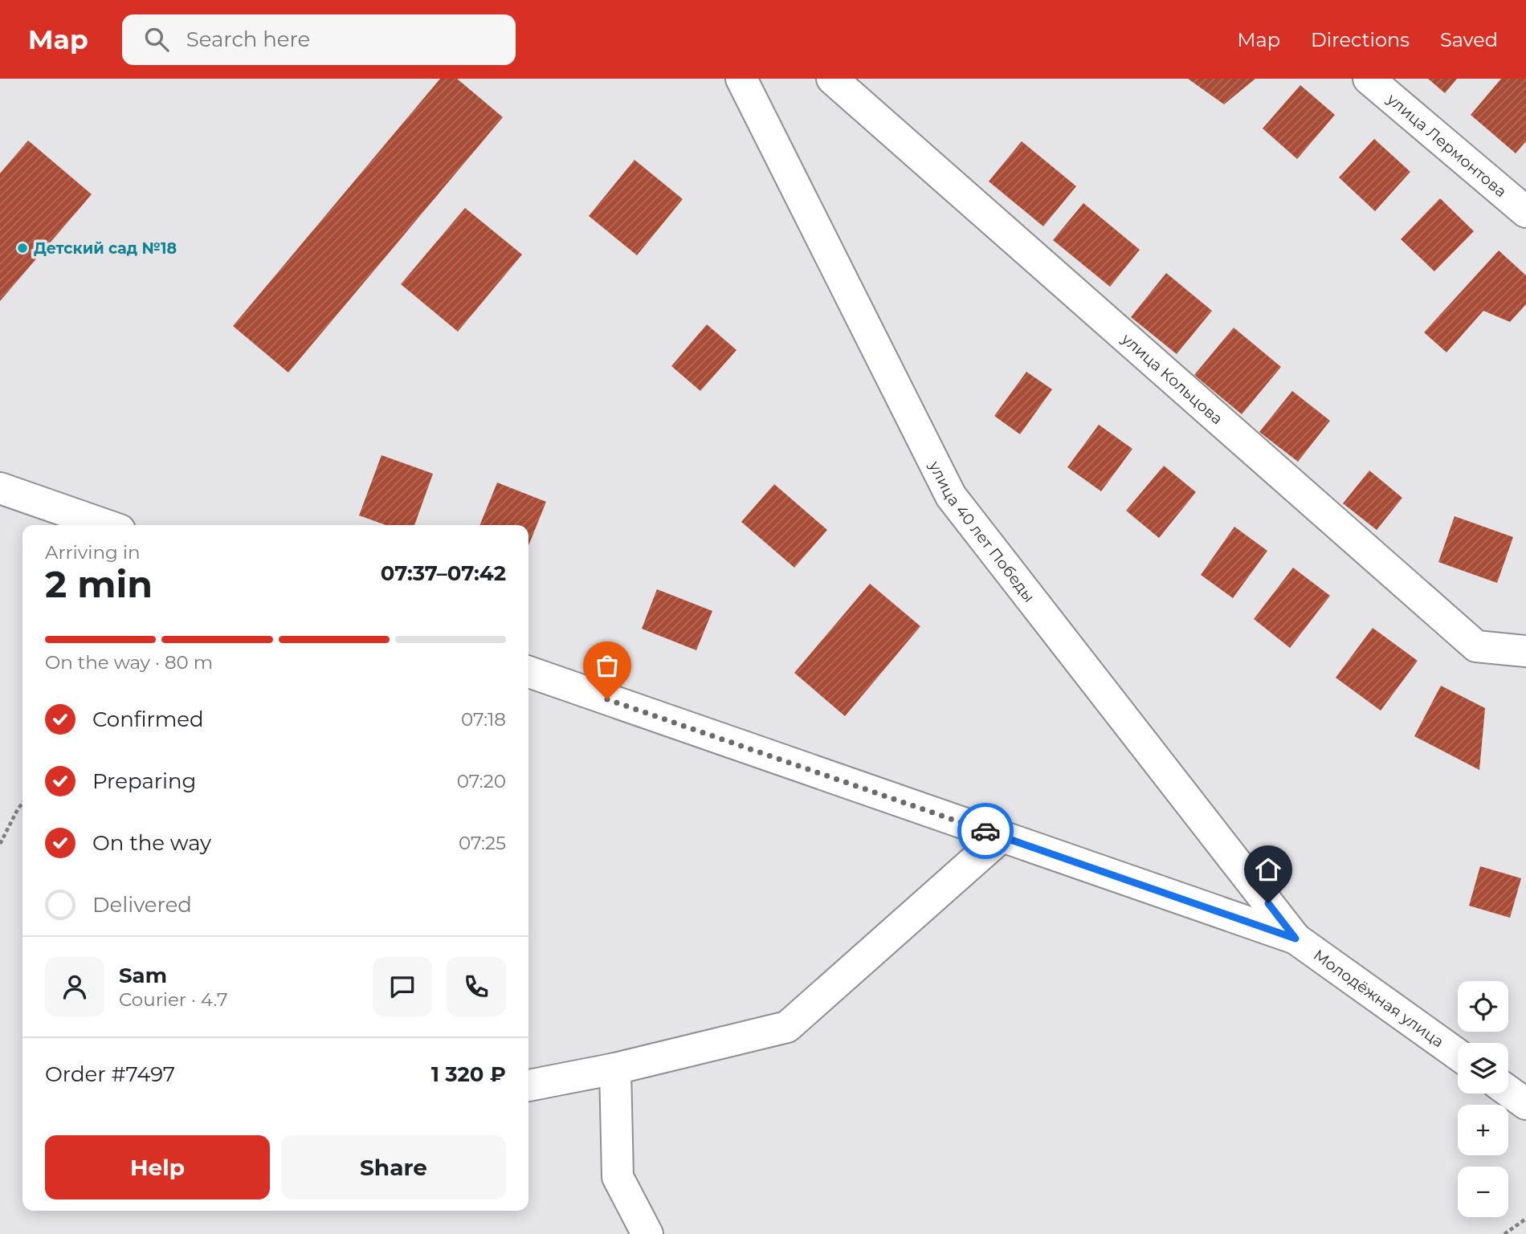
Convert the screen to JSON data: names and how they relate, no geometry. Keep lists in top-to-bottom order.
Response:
{
  "streets": {
    "street": [
      "улица Лермонтова",
      "улица Кольцова",
      "улица 40 лет Победы",
      "Молодёжная улица"
    ]
  },
  "crossings": [
    ["улица 40 лет Победы", "Молодёжная улица"]
  ],
  "places": ["Детский сад №18"],
  "page": {
    "header": "Map",
    "search": "Search here",
    "nav": ["Map", "Directions", "Saved"],
    "heading": ["2 min", "Arriving in", "07:37–07:42"],
    "panel": [
      "Sam",
      "Courier · 4.7",
      "Order #7497",
      "1 320 ₽"
    ],
    "bar": "On the way · 80 m",
    "list": [
      ["Confirmed", "07:18"],
      ["Preparing", "07:20"],
      ["On the way", "07:25"],
      "Delivered"
    ],
    "map_buttons": ["+", "−"],
    "buttons": ["Help", "Share"]
  }
}
